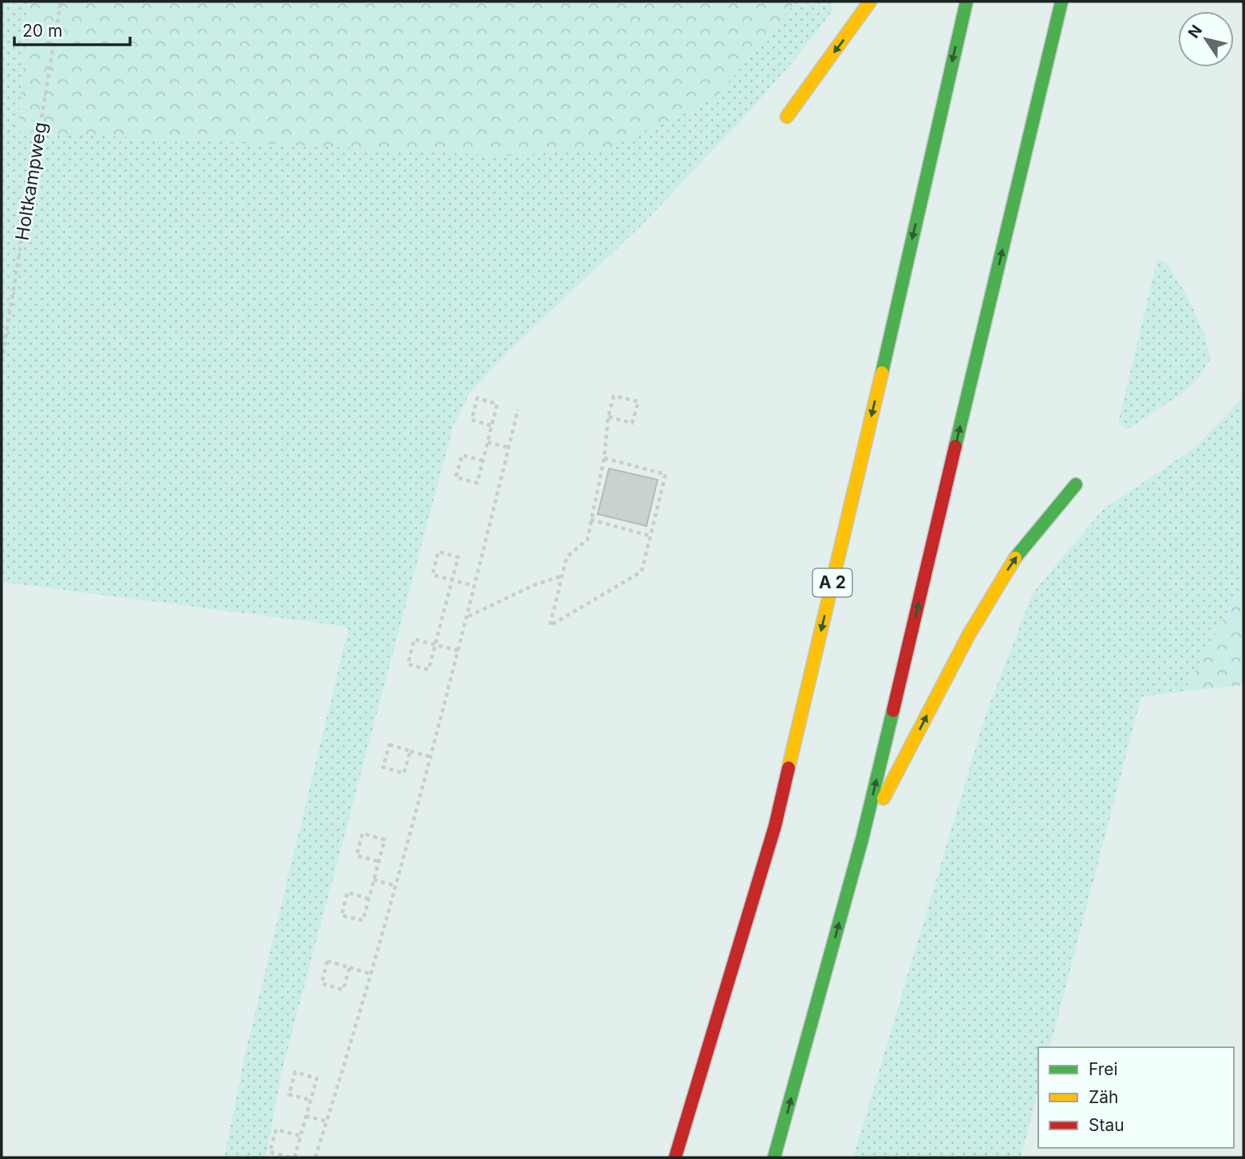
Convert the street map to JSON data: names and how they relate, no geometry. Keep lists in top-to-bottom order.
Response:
{
  "streets": {
    "highway": ["A 2"],
    "path": ["Holtkampweg"]
  },
  "legend": ["Frei", "Zäh", "Stau"],
  "scale_bar": "20 m",
  "north": "top left"
}
